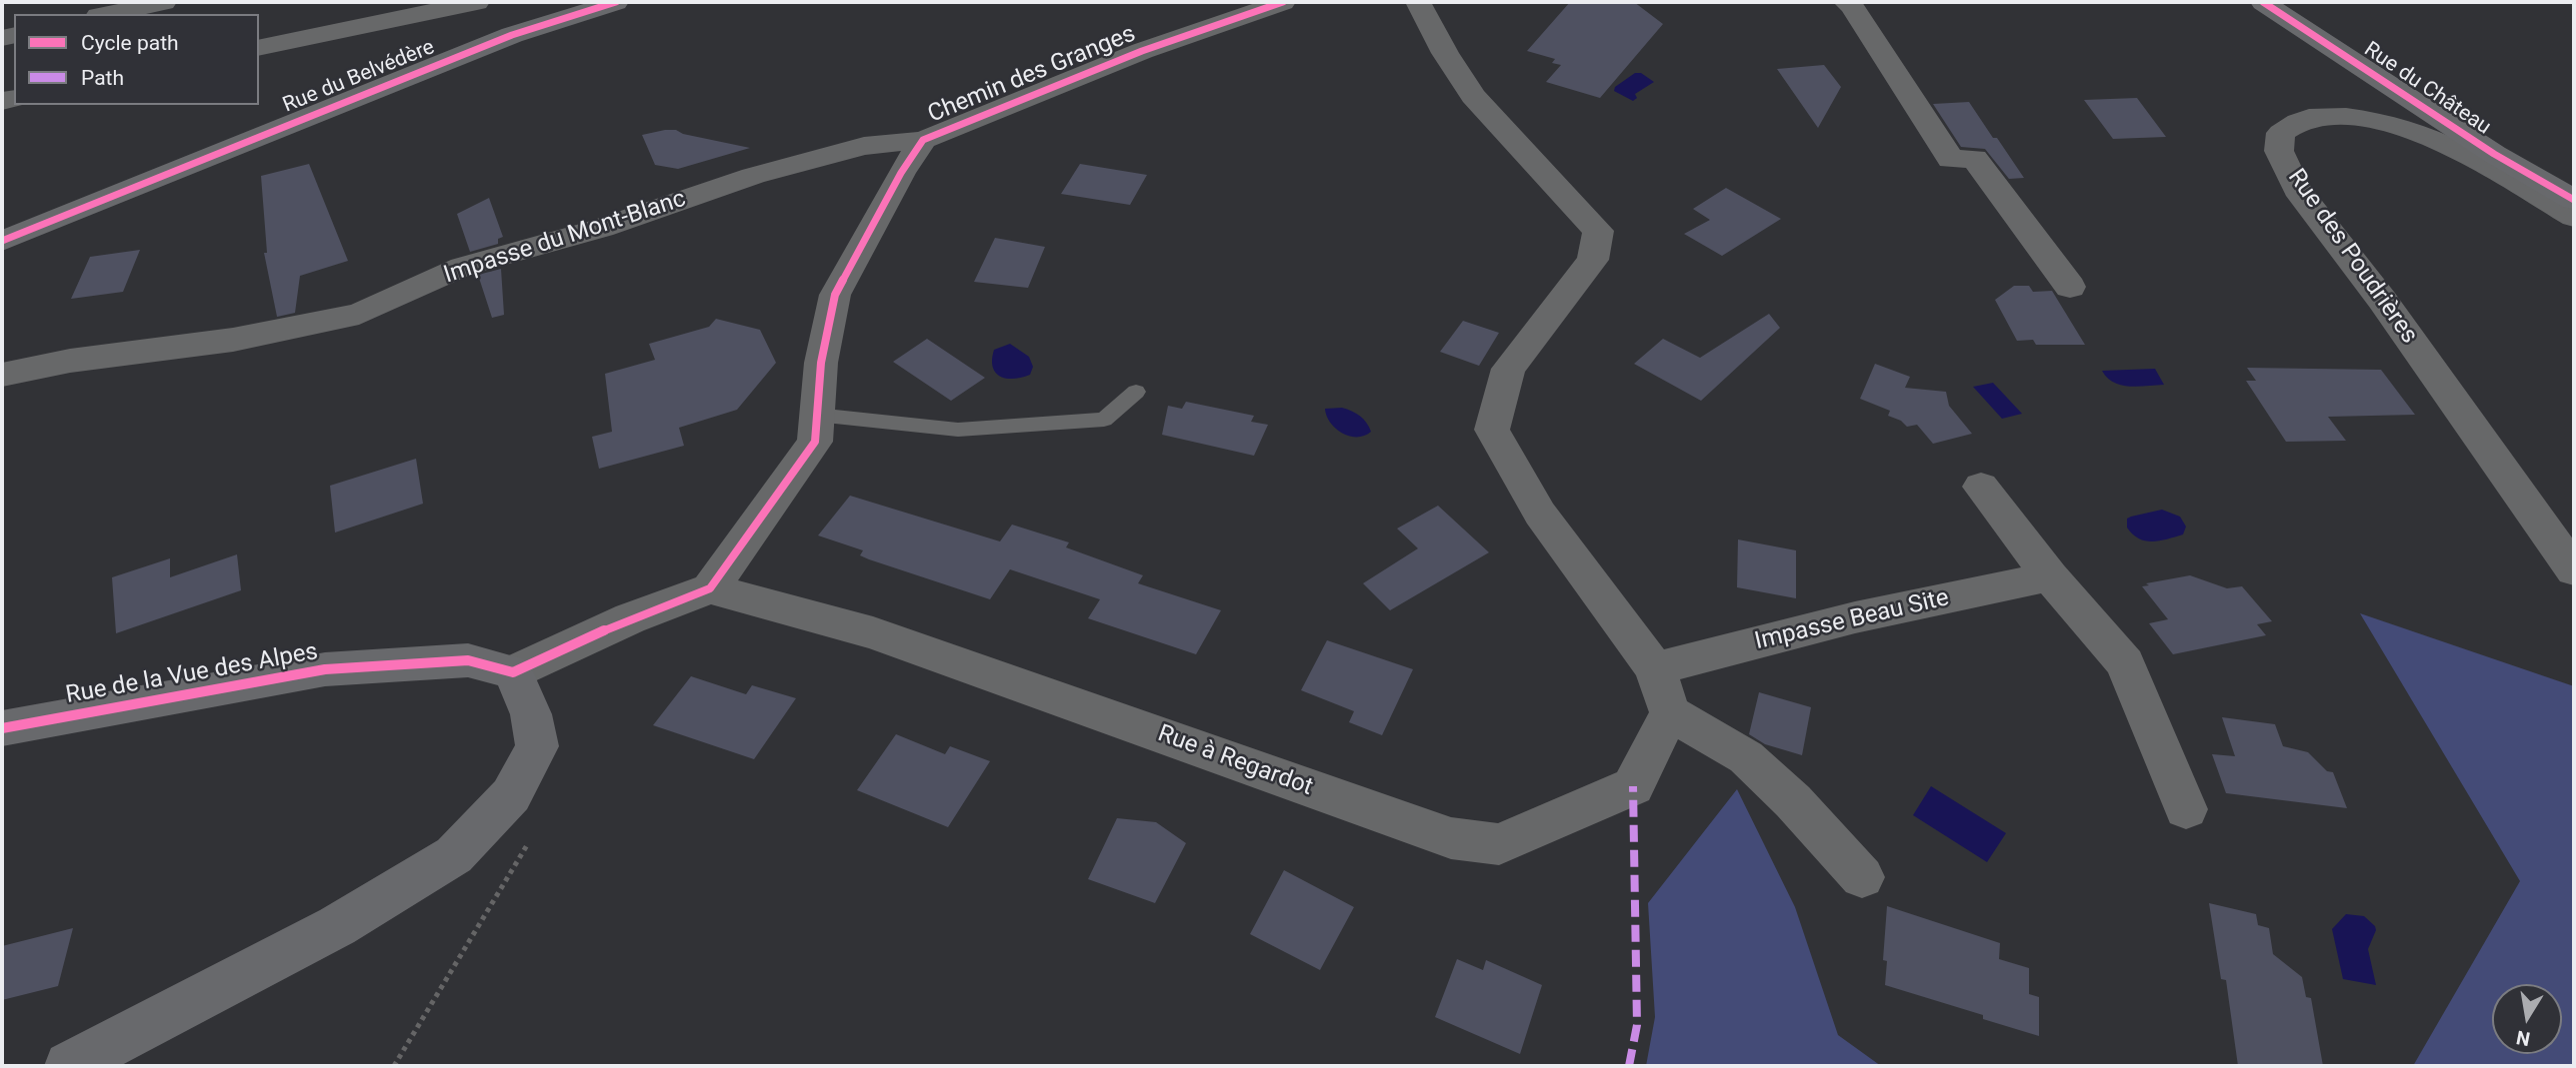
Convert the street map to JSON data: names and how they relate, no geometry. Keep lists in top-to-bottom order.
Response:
{
  "streets": {
    "street": [
      "Chemin des Granges",
      "Rue du Belvédère",
      "Rue du Château",
      "Impasse du Mont-Blanc",
      "Rue des Poudrières",
      "Impasse Beau Site",
      "Rue de la Vue des Alpes",
      "Rue à Regardot"
    ]
  },
  "crossings": [
    ["Chemin des Granges", "Impasse du Mont-Blanc"],
    ["Chemin des Granges", "Rue à Regardot"]
  ],
  "legend": ["Cycle path", "Path"],
  "north": "bottom"
}
